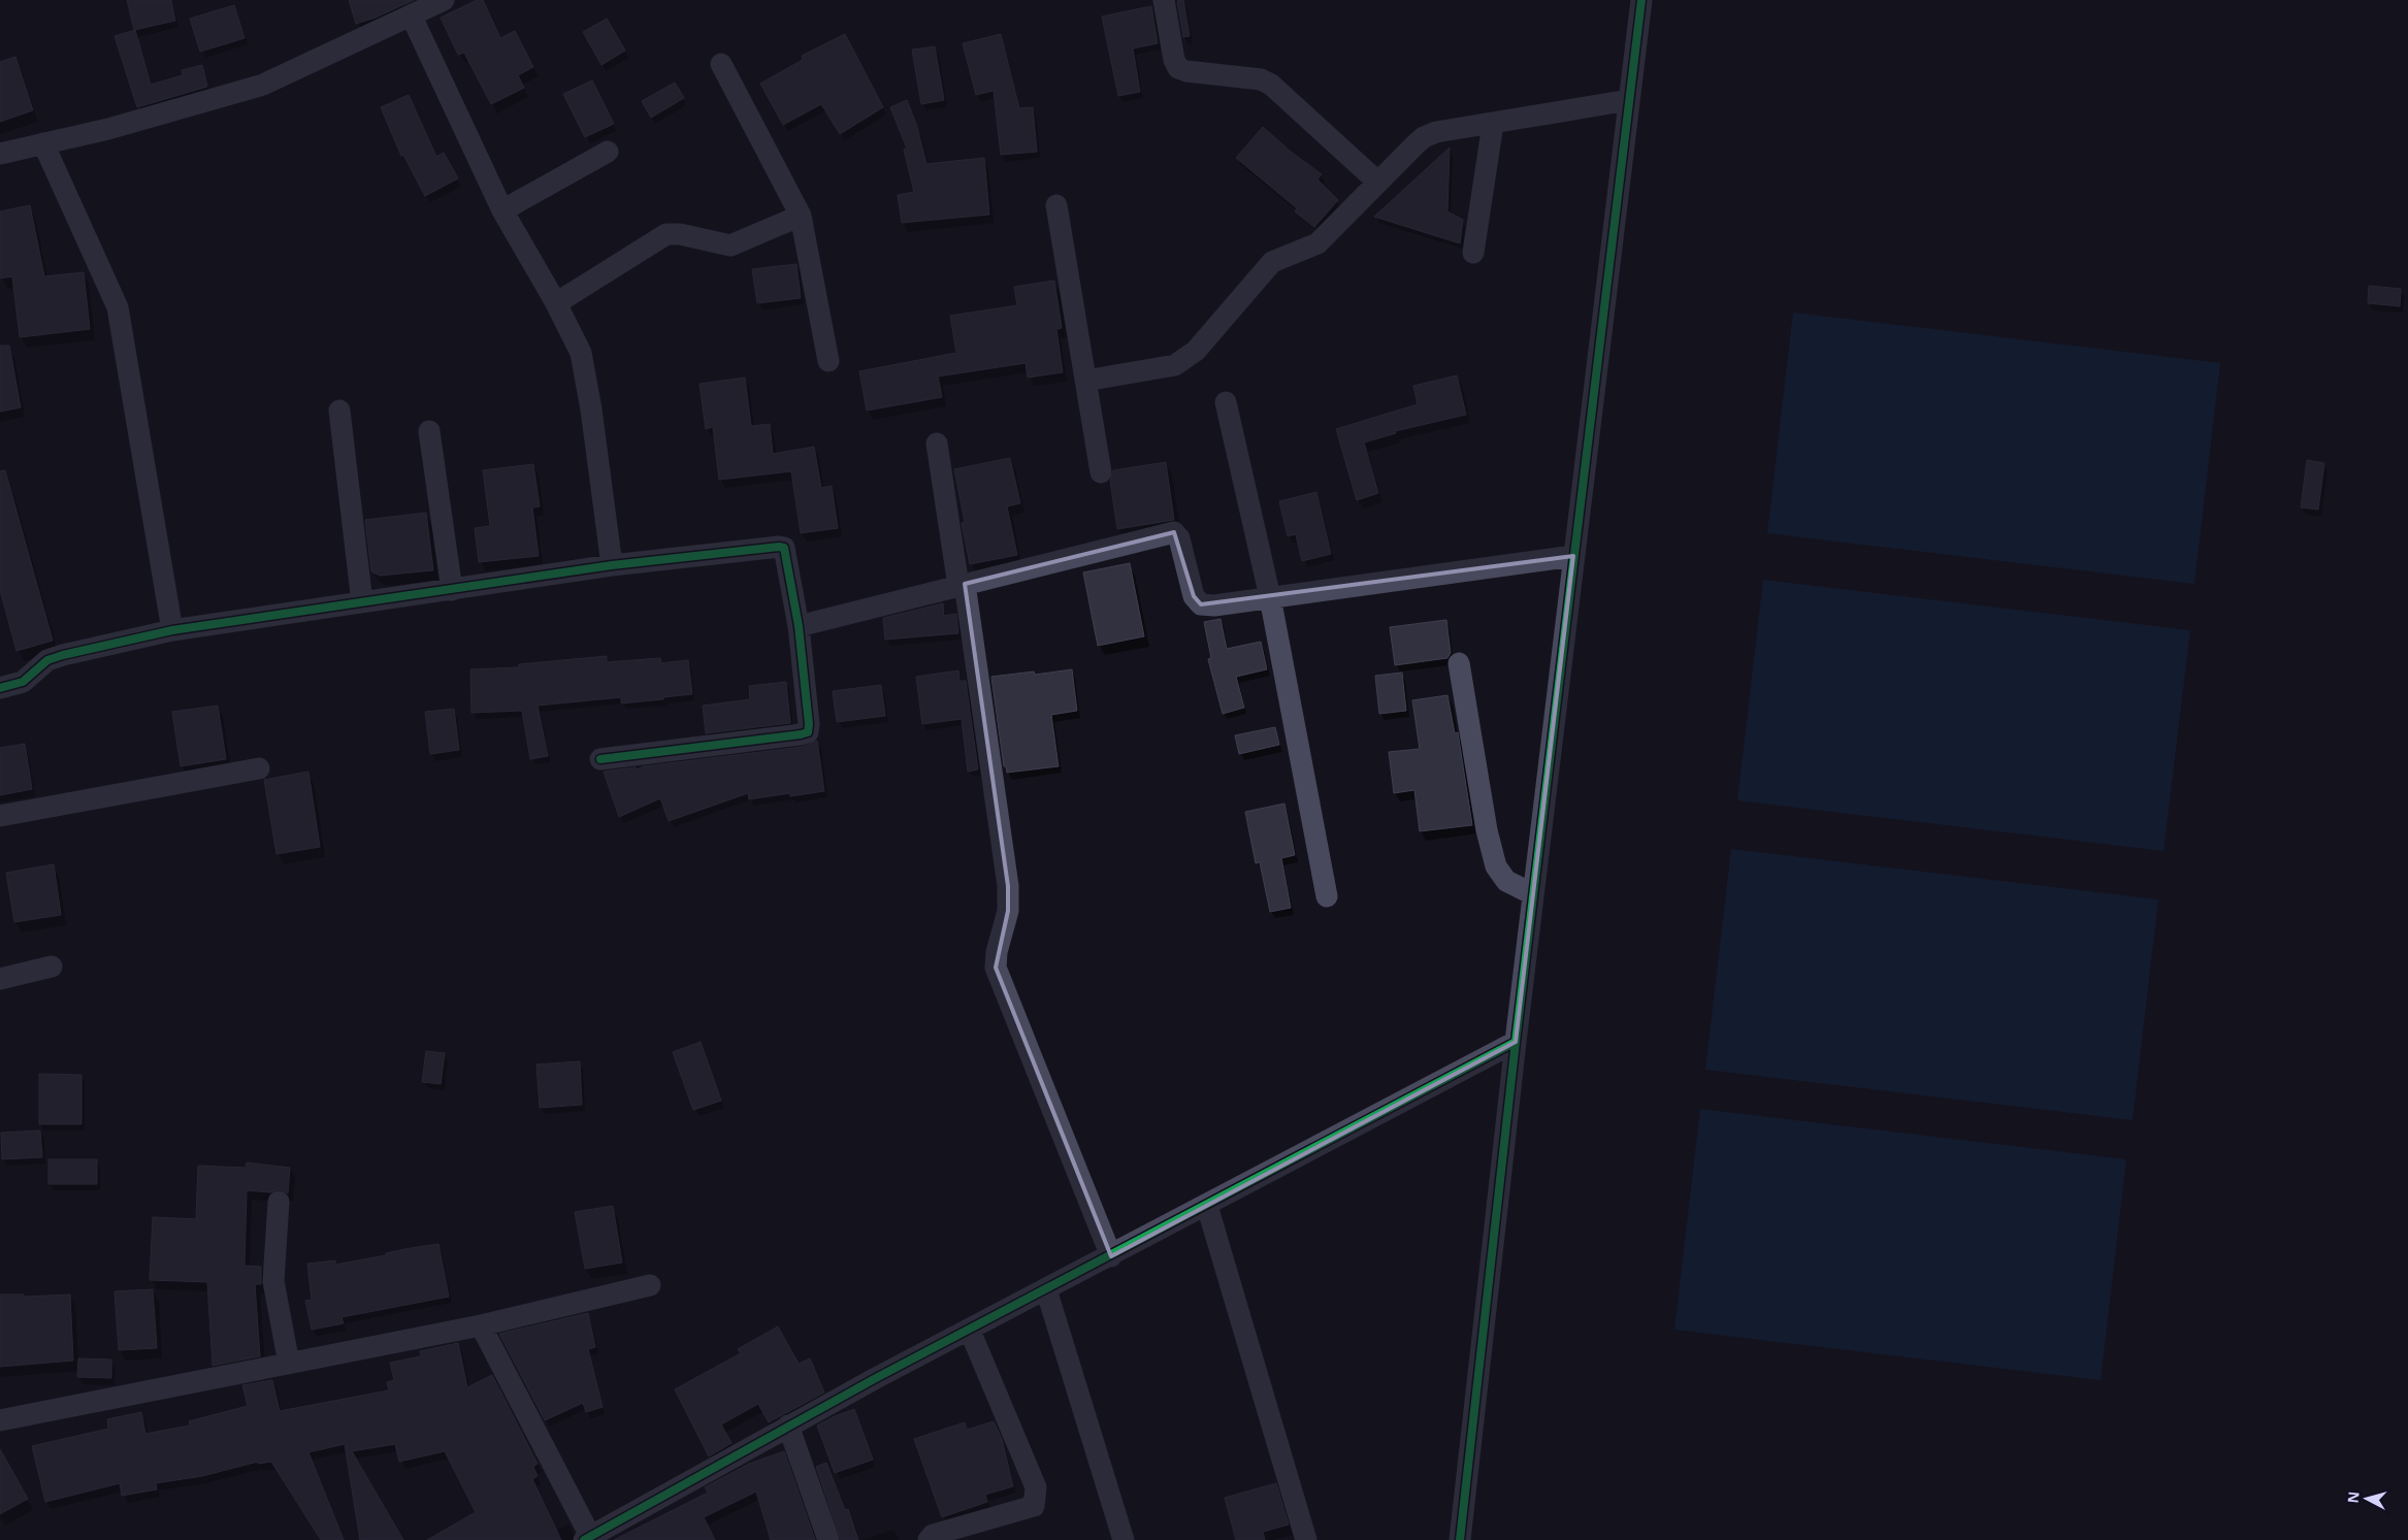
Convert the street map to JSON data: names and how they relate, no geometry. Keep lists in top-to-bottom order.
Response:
{
  "north": "left"
}
